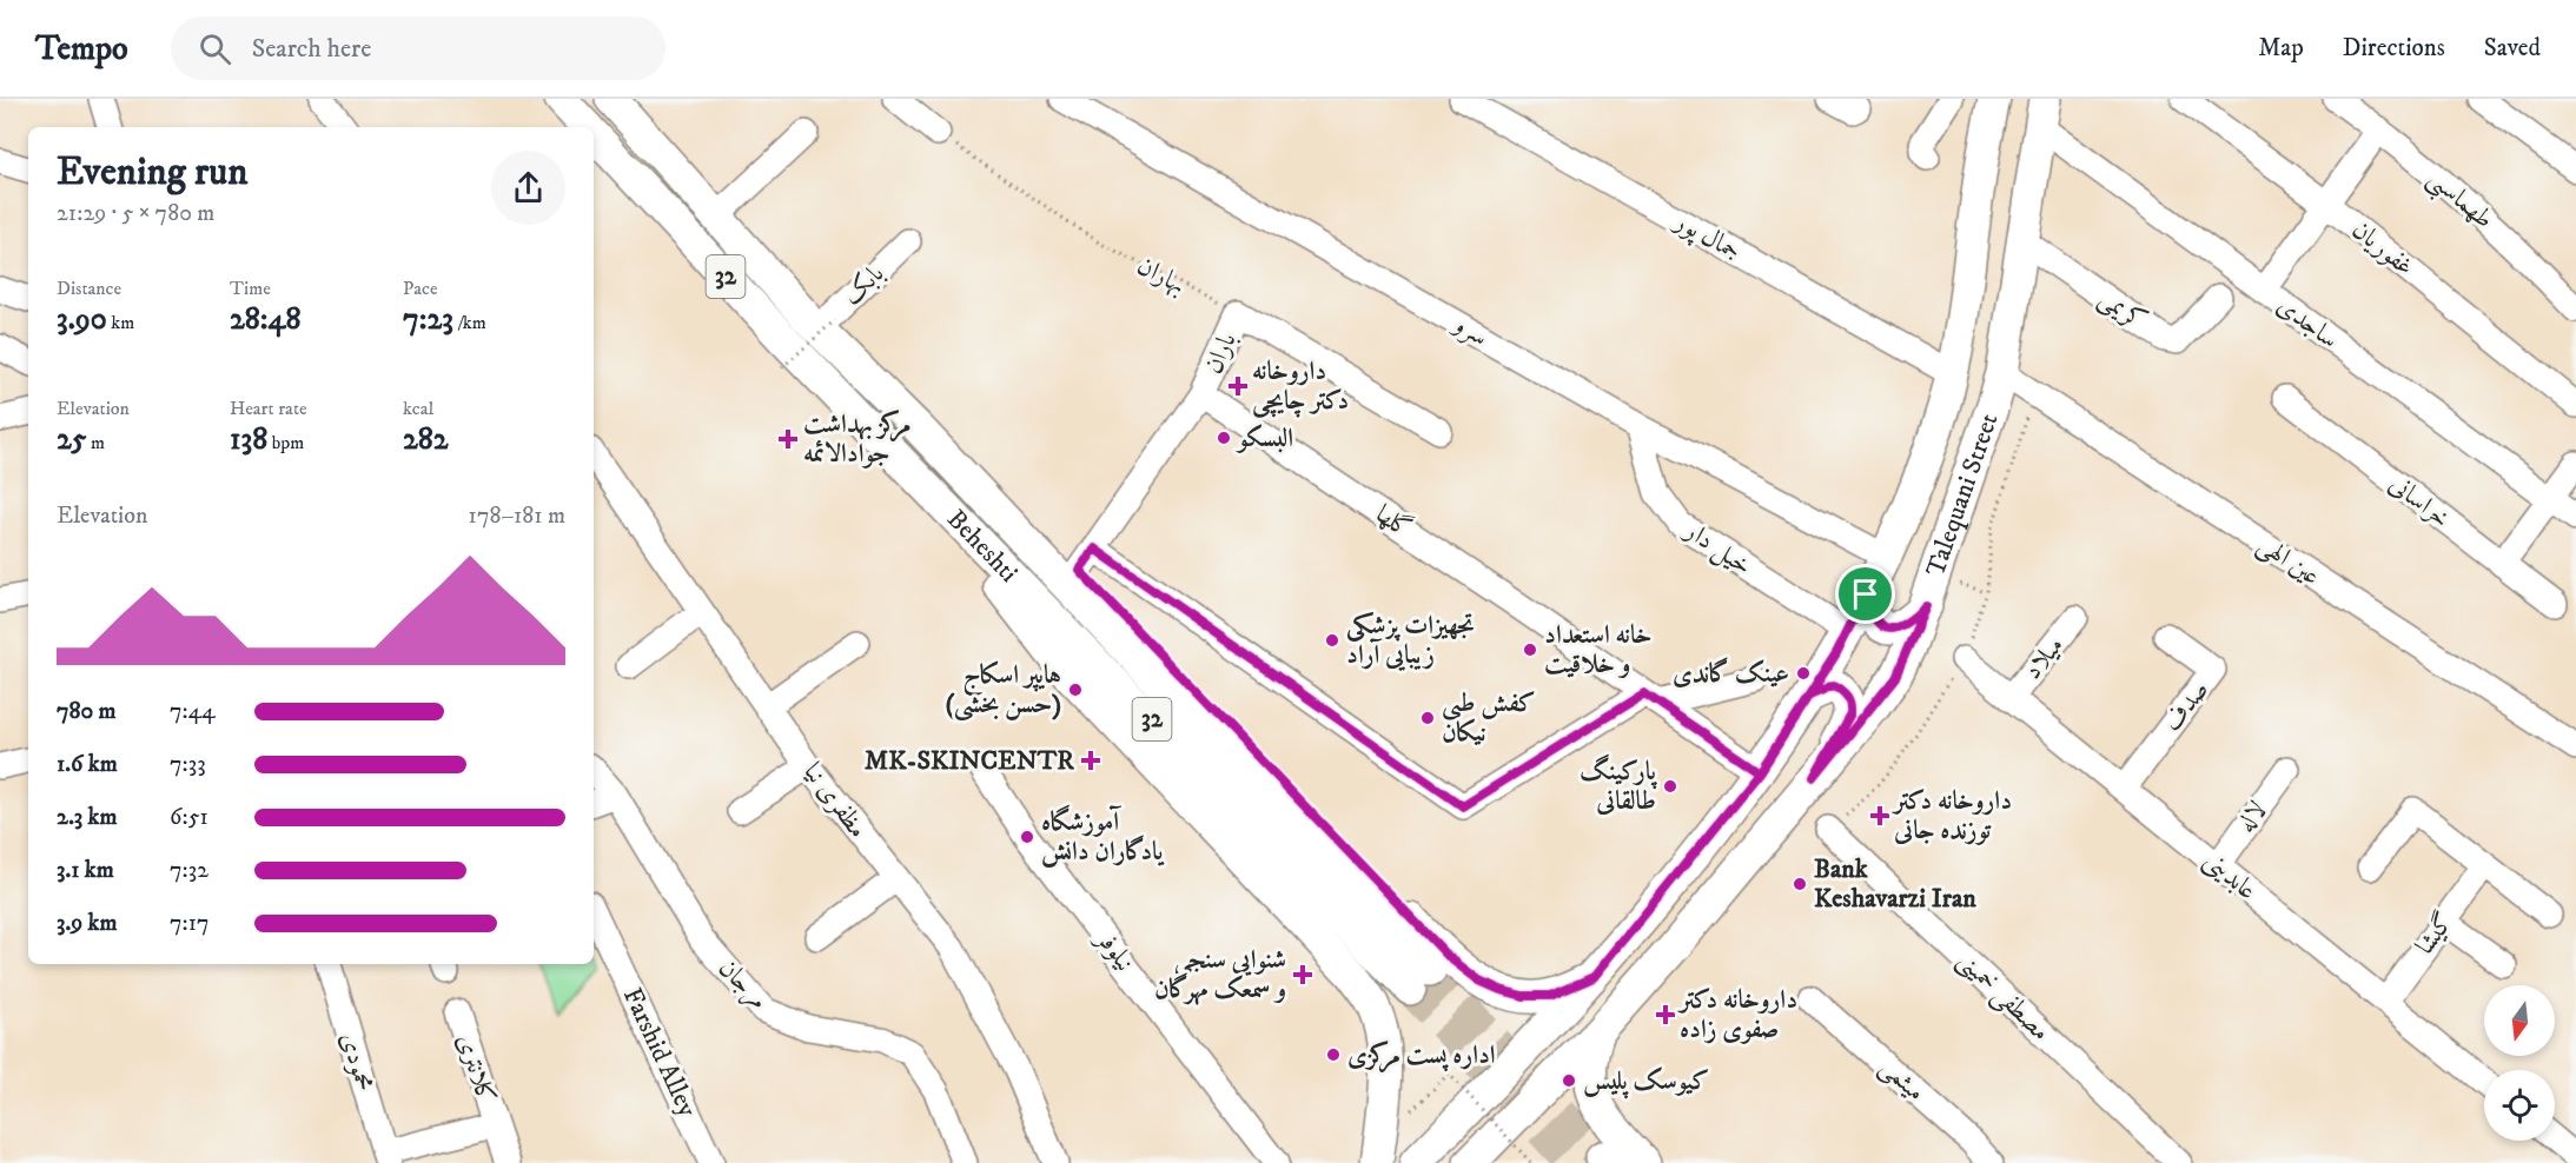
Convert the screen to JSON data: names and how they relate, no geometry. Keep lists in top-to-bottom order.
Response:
{
  "streets": {
    "main road": ["32", "Talequani Street", "Beheshti"],
    "street": [
      "طهماسبی",
      "جمال پور",
      "غفوریان",
      "بابک",
      "کریمی",
      "ساجدی",
      "سرو",
      "باران",
      "خراسانی",
      "گلها",
      "خیل دار",
      "عین الهی",
      "میلاد",
      "صدف",
      "مظفری نیا",
      "لاله",
      "عابدینی",
      "گیشا",
      "نیلوفر",
      "مرجان",
      "مصطفی خمینی",
      "Farshid Alley",
      "محمودی",
      "کلانتری",
      "میثمی"
    ],
    "path": ["بهاران"]
  },
  "crossings": [
    ["جمال پور", "Talequani Street"],
    ["بهاران", "باران"],
    ["بابک", "Beheshti"],
    ["کریمی", "Talequani Street"],
    ["ساجدی", "Talequani Street"],
    ["سرو", "Talequani Street"],
    ["سرو", "خیل دار"],
    ["باران", "گلها"],
    ["Talequani Street", "گلها"],
    ["Talequani Street", "خیل دار"],
    ["Talequani Street", "عین الهی"],
    ["میلاد", "عابدینی"],
    ["صدف", "عابدینی"],
    ["لاله", "عابدینی"],
    ["عابدینی", "گیشا"],
    ["محمودی", "کلانتری"]
  ],
  "places": {
    "health": [
      "داروخانه دکتر چایچی",
      "مرکز بهداشت جوادالائمه",
      "MK-SKINCENTR",
      "داروخانه دکتر توزنده جانی",
      "شنوایی سنجی و سمعک مهرگان",
      "داروخانه دکتر صفوی زاده"
    ],
    "other": [
      "البسکو",
      "تجهیزات پزشکی زیبایی آراد",
      "خانه استعداد و خلاقیت",
      "عینک گاندی",
      "هایپر اسکاج (حسن بخشی)",
      "کفش طبی نیکان",
      "پارکینگ طالقانی",
      "آموزشگاه یادگاران دانش",
      "Bank Keshavarzi Iran",
      "اداره پست مرکزی",
      "کیوسک پلیس"
    ]
  },
  "north": "bottom",
  "page": {
    "header": "Tempo",
    "search": "Search here",
    "nav": ["Map", "Directions", "Saved"],
    "heading": ["Evening run", "21:29 · 5 × 780 m"],
    "stats": [
      ["Distance", "3.90 km"],
      ["Time", "28:48"],
      ["Pace", "7:23 /km"],
      ["Elevation", "25 m"],
      ["Heart rate", "138 bpm"],
      ["kcal", "282"]
    ],
    "chart": ["Elevation", "178–181 m"],
    "list": [
      {
        "name": "780 m",
        "note": "7:44"
      },
      {
        "name": "1.6 km",
        "note": "7:33"
      },
      {
        "name": "2.3 km",
        "note": "6:51"
      },
      {
        "name": "3.1 km",
        "note": "7:32"
      },
      {
        "name": "3.9 km",
        "note": "7:17"
      }
    ]
  }
}
